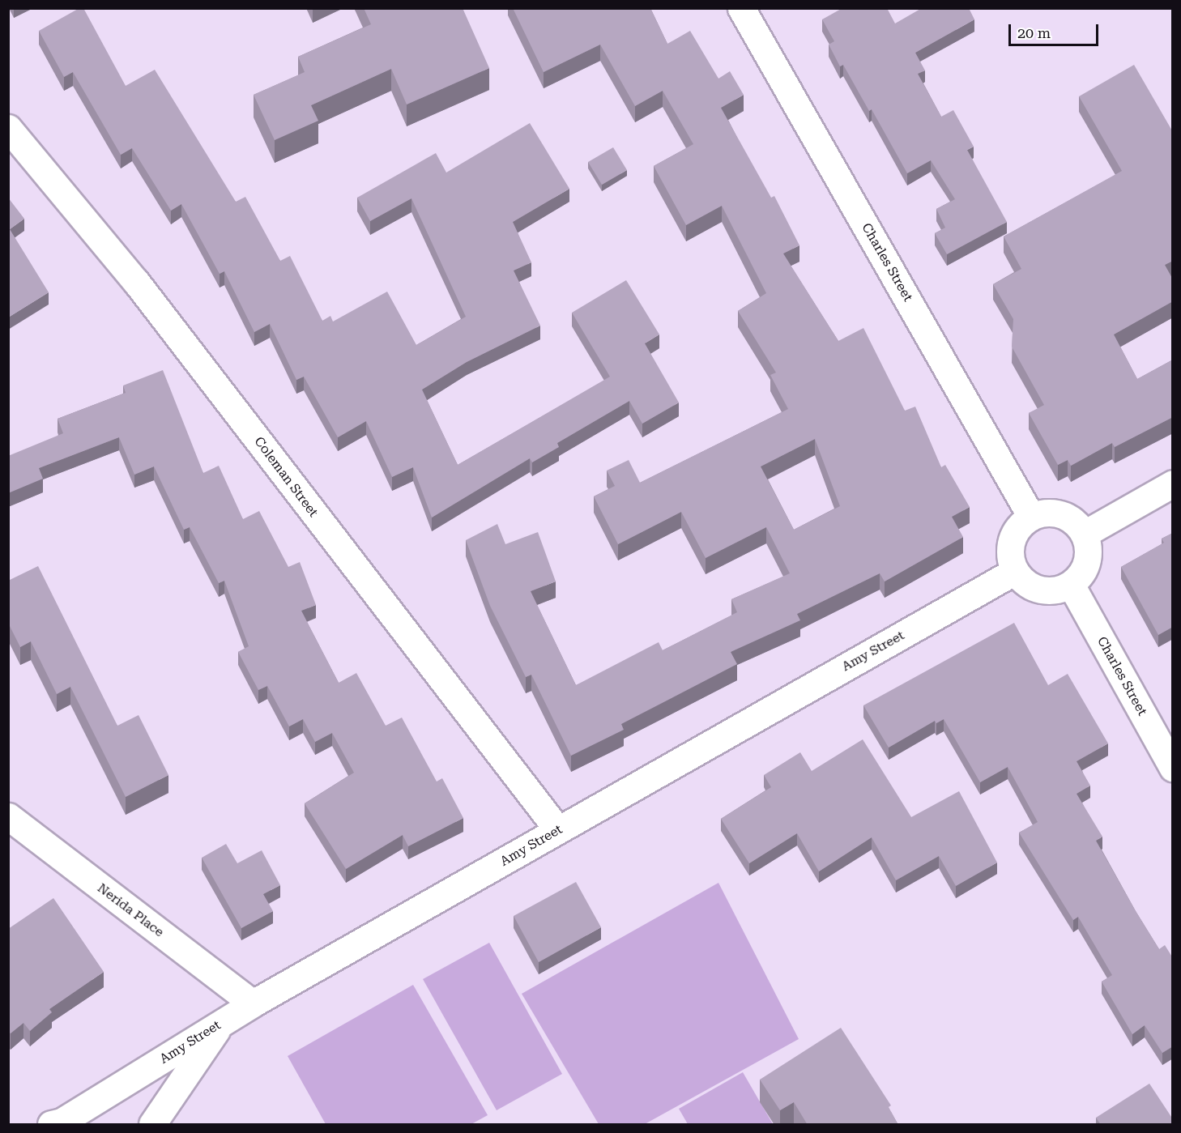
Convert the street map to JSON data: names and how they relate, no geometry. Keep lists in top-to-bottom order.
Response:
{
  "streets": {
    "street": [
      "Charles Street",
      "Coleman Street",
      "Amy Street",
      "Nerida Place"
    ]
  },
  "crossings": [
    ["Charles Street", "Amy Street"],
    ["Coleman Street", "Amy Street"],
    ["Amy Street", "Nerida Place"]
  ],
  "scale_bar": "20 m"
}
